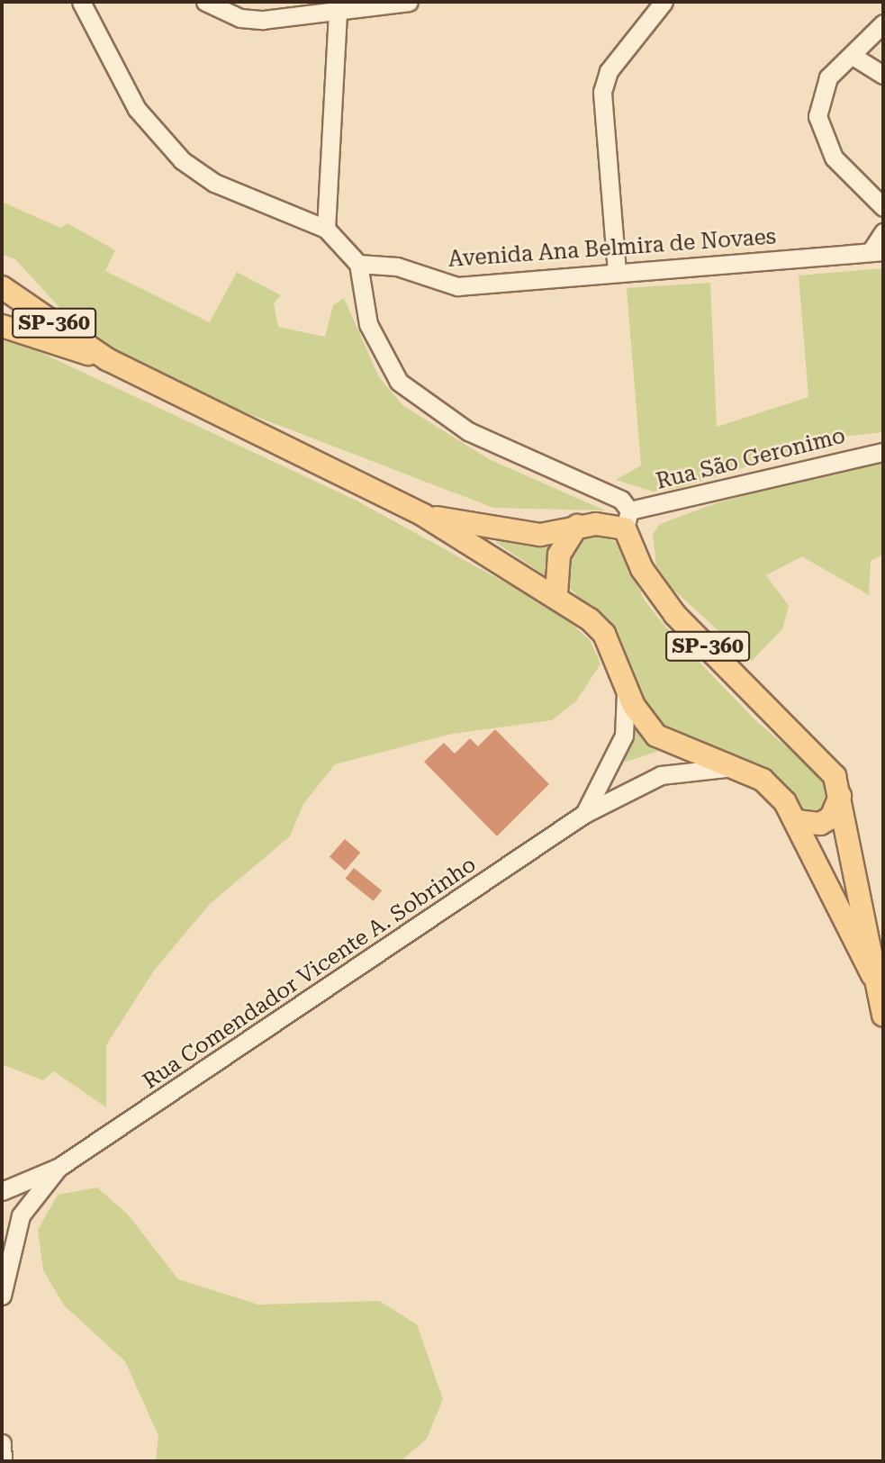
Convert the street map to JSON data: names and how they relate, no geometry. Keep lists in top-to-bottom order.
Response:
{
  "streets": {
    "main road": ["SP-360"],
    "street": ["Avenida Ana Belmira de Novaes", "Rua São Geronimo", "Rua Comendador Vicente A. Sobrinho"]
  },
  "crossings": [
    ["SP-360", "Rua São Geronimo"],
    ["SP-360", "Rua Comendador Vicente A. Sobrinho"]
  ]
}
